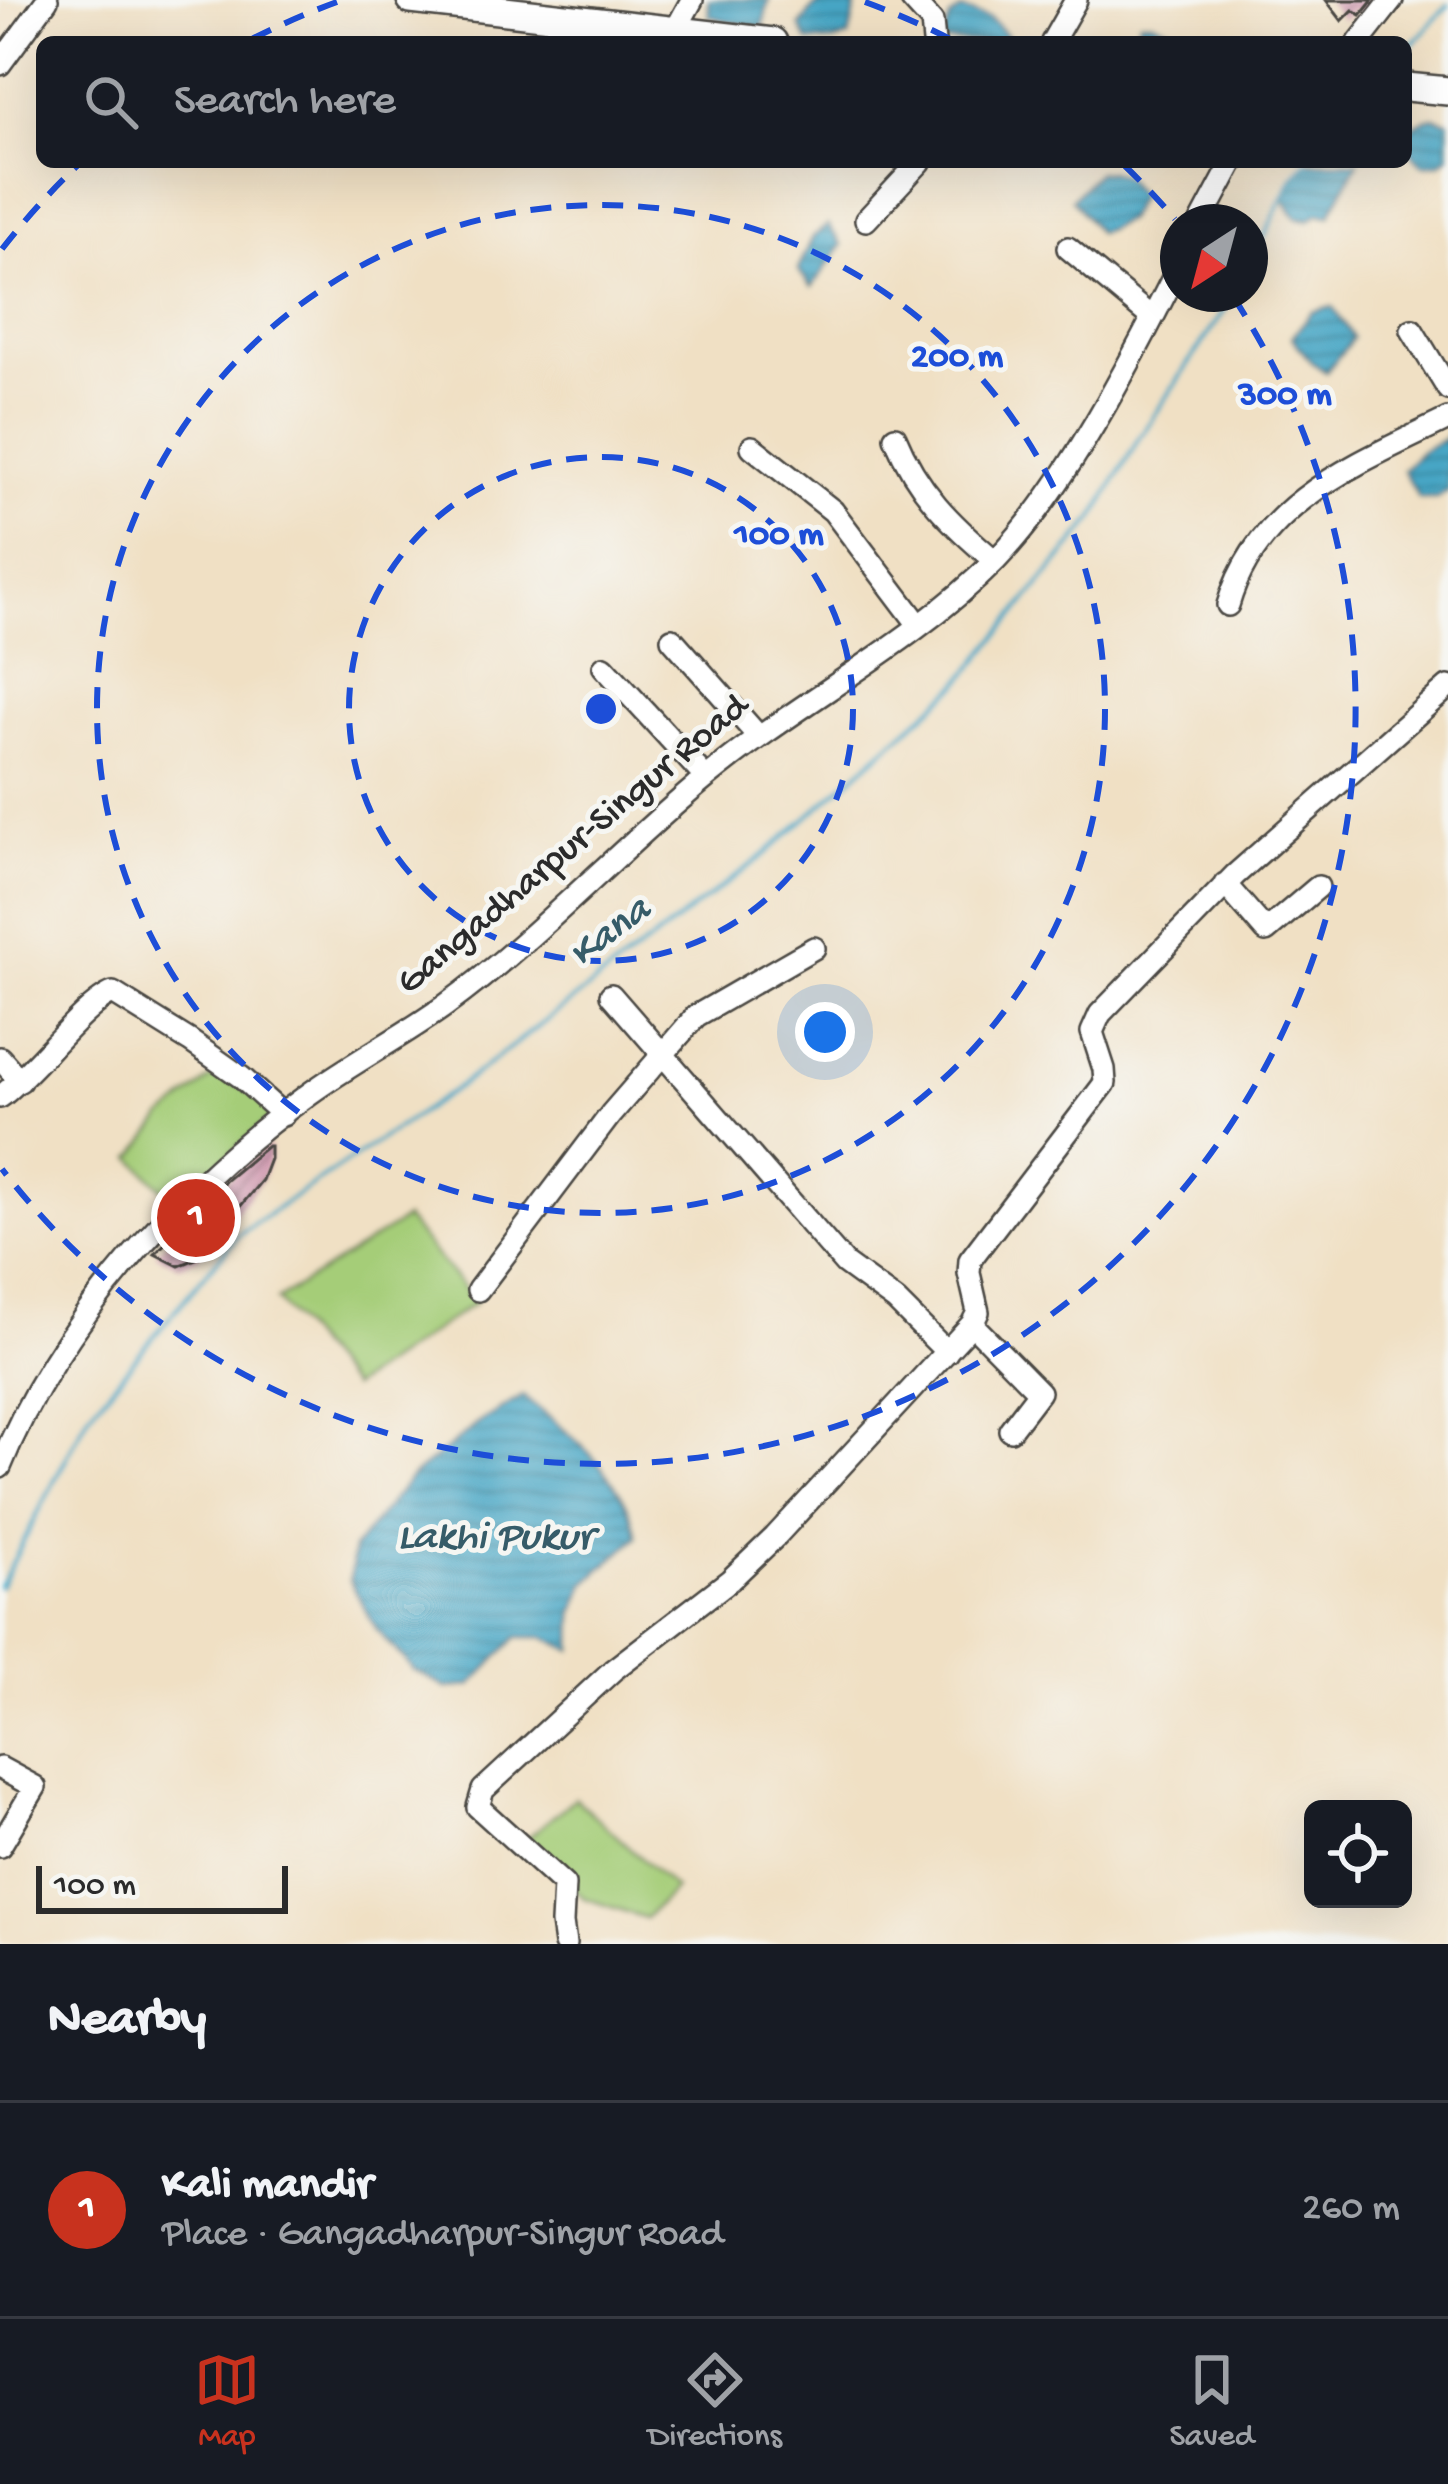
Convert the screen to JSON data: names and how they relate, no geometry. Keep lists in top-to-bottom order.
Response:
{
  "streets": {
    "street": ["Gangadharpur-Singur Road"]
  },
  "water": ["Kana", "Lakhi Pukur"],
  "scale_bar": "100 m",
  "north": "bottom left",
  "page": {
    "search": "Search here",
    "pins": "1",
    "scale": "100 m",
    "heading": "Nearby",
    "list": [
      {
        "mark": "1",
        "name": "Kali mandir",
        "note": "Place · Gangadharpur-Singur Road",
        "value": "260 m"
      }
    ],
    "nav": ["Map", "Directions", "Saved"]
  },
  "rings": ["200 m", "300 m", "100 m"]
}
